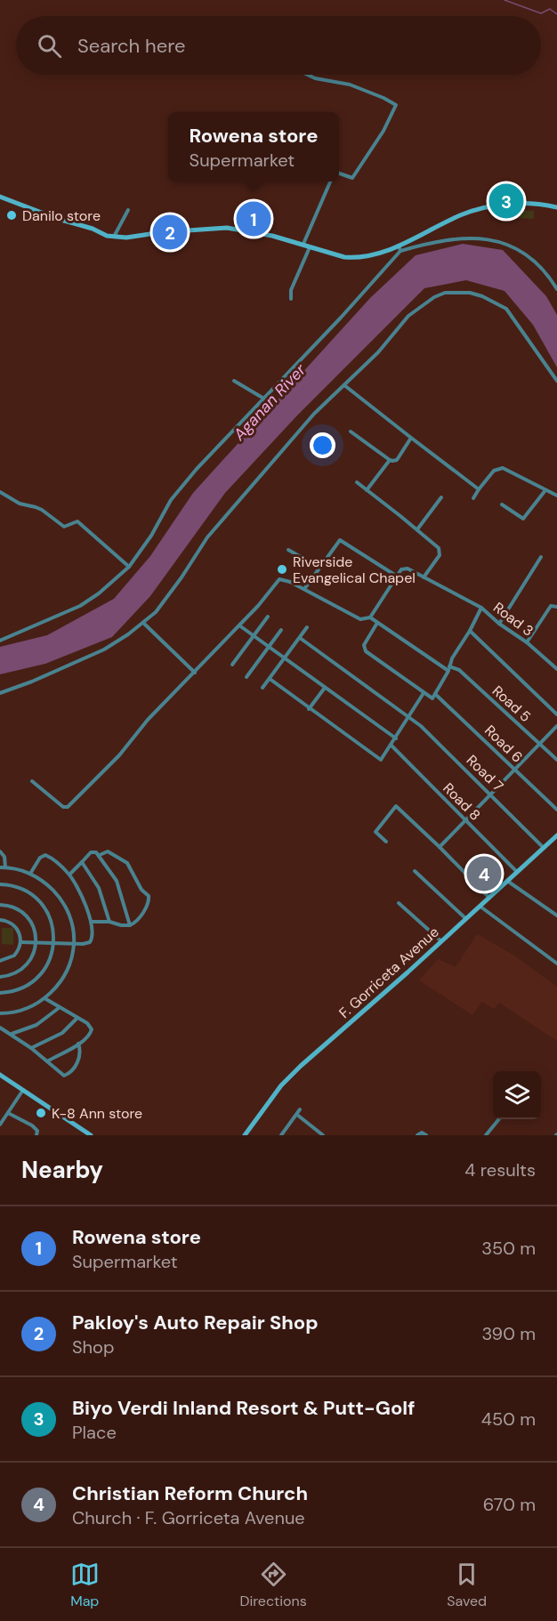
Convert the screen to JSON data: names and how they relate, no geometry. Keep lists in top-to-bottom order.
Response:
{
  "streets": {
    "street": [
      "Road 3",
      "Road 5",
      "Road 6",
      "Road 7",
      "Road 8",
      "F. Gorriceta Avenue"
    ]
  },
  "crossings": [
    ["Road 7", "F. Gorriceta Avenue"],
    ["Road 8", "F. Gorriceta Avenue"]
  ],
  "water": ["Aganan River"],
  "places": ["Danilo store", "Riverside Evangelical Chapel", "K-8 Ann store"],
  "page": {
    "search": "Search here",
    "popup": ["Rowena store", "Supermarket"],
    "pins": [
      "3",
      "1",
      "2",
      "4"
    ],
    "heading": ["Nearby", "4 results"],
    "list": [
      {
        "mark": "1",
        "name": "Rowena store",
        "note": "Supermarket",
        "value": "350 m"
      },
      {
        "mark": "2",
        "name": "Pakloy's Auto Repair Shop",
        "note": "Shop",
        "value": "390 m"
      },
      {
        "mark": "3",
        "name": "Biyo Verdi Inland Resort & Putt-Golf",
        "note": "Place",
        "value": "450 m"
      },
      {
        "mark": "4",
        "name": "Christian Reform Church",
        "note": "Church · F. Gorriceta Avenue",
        "value": "670 m"
      }
    ],
    "nav": ["Map", "Directions", "Saved"]
  }
}
